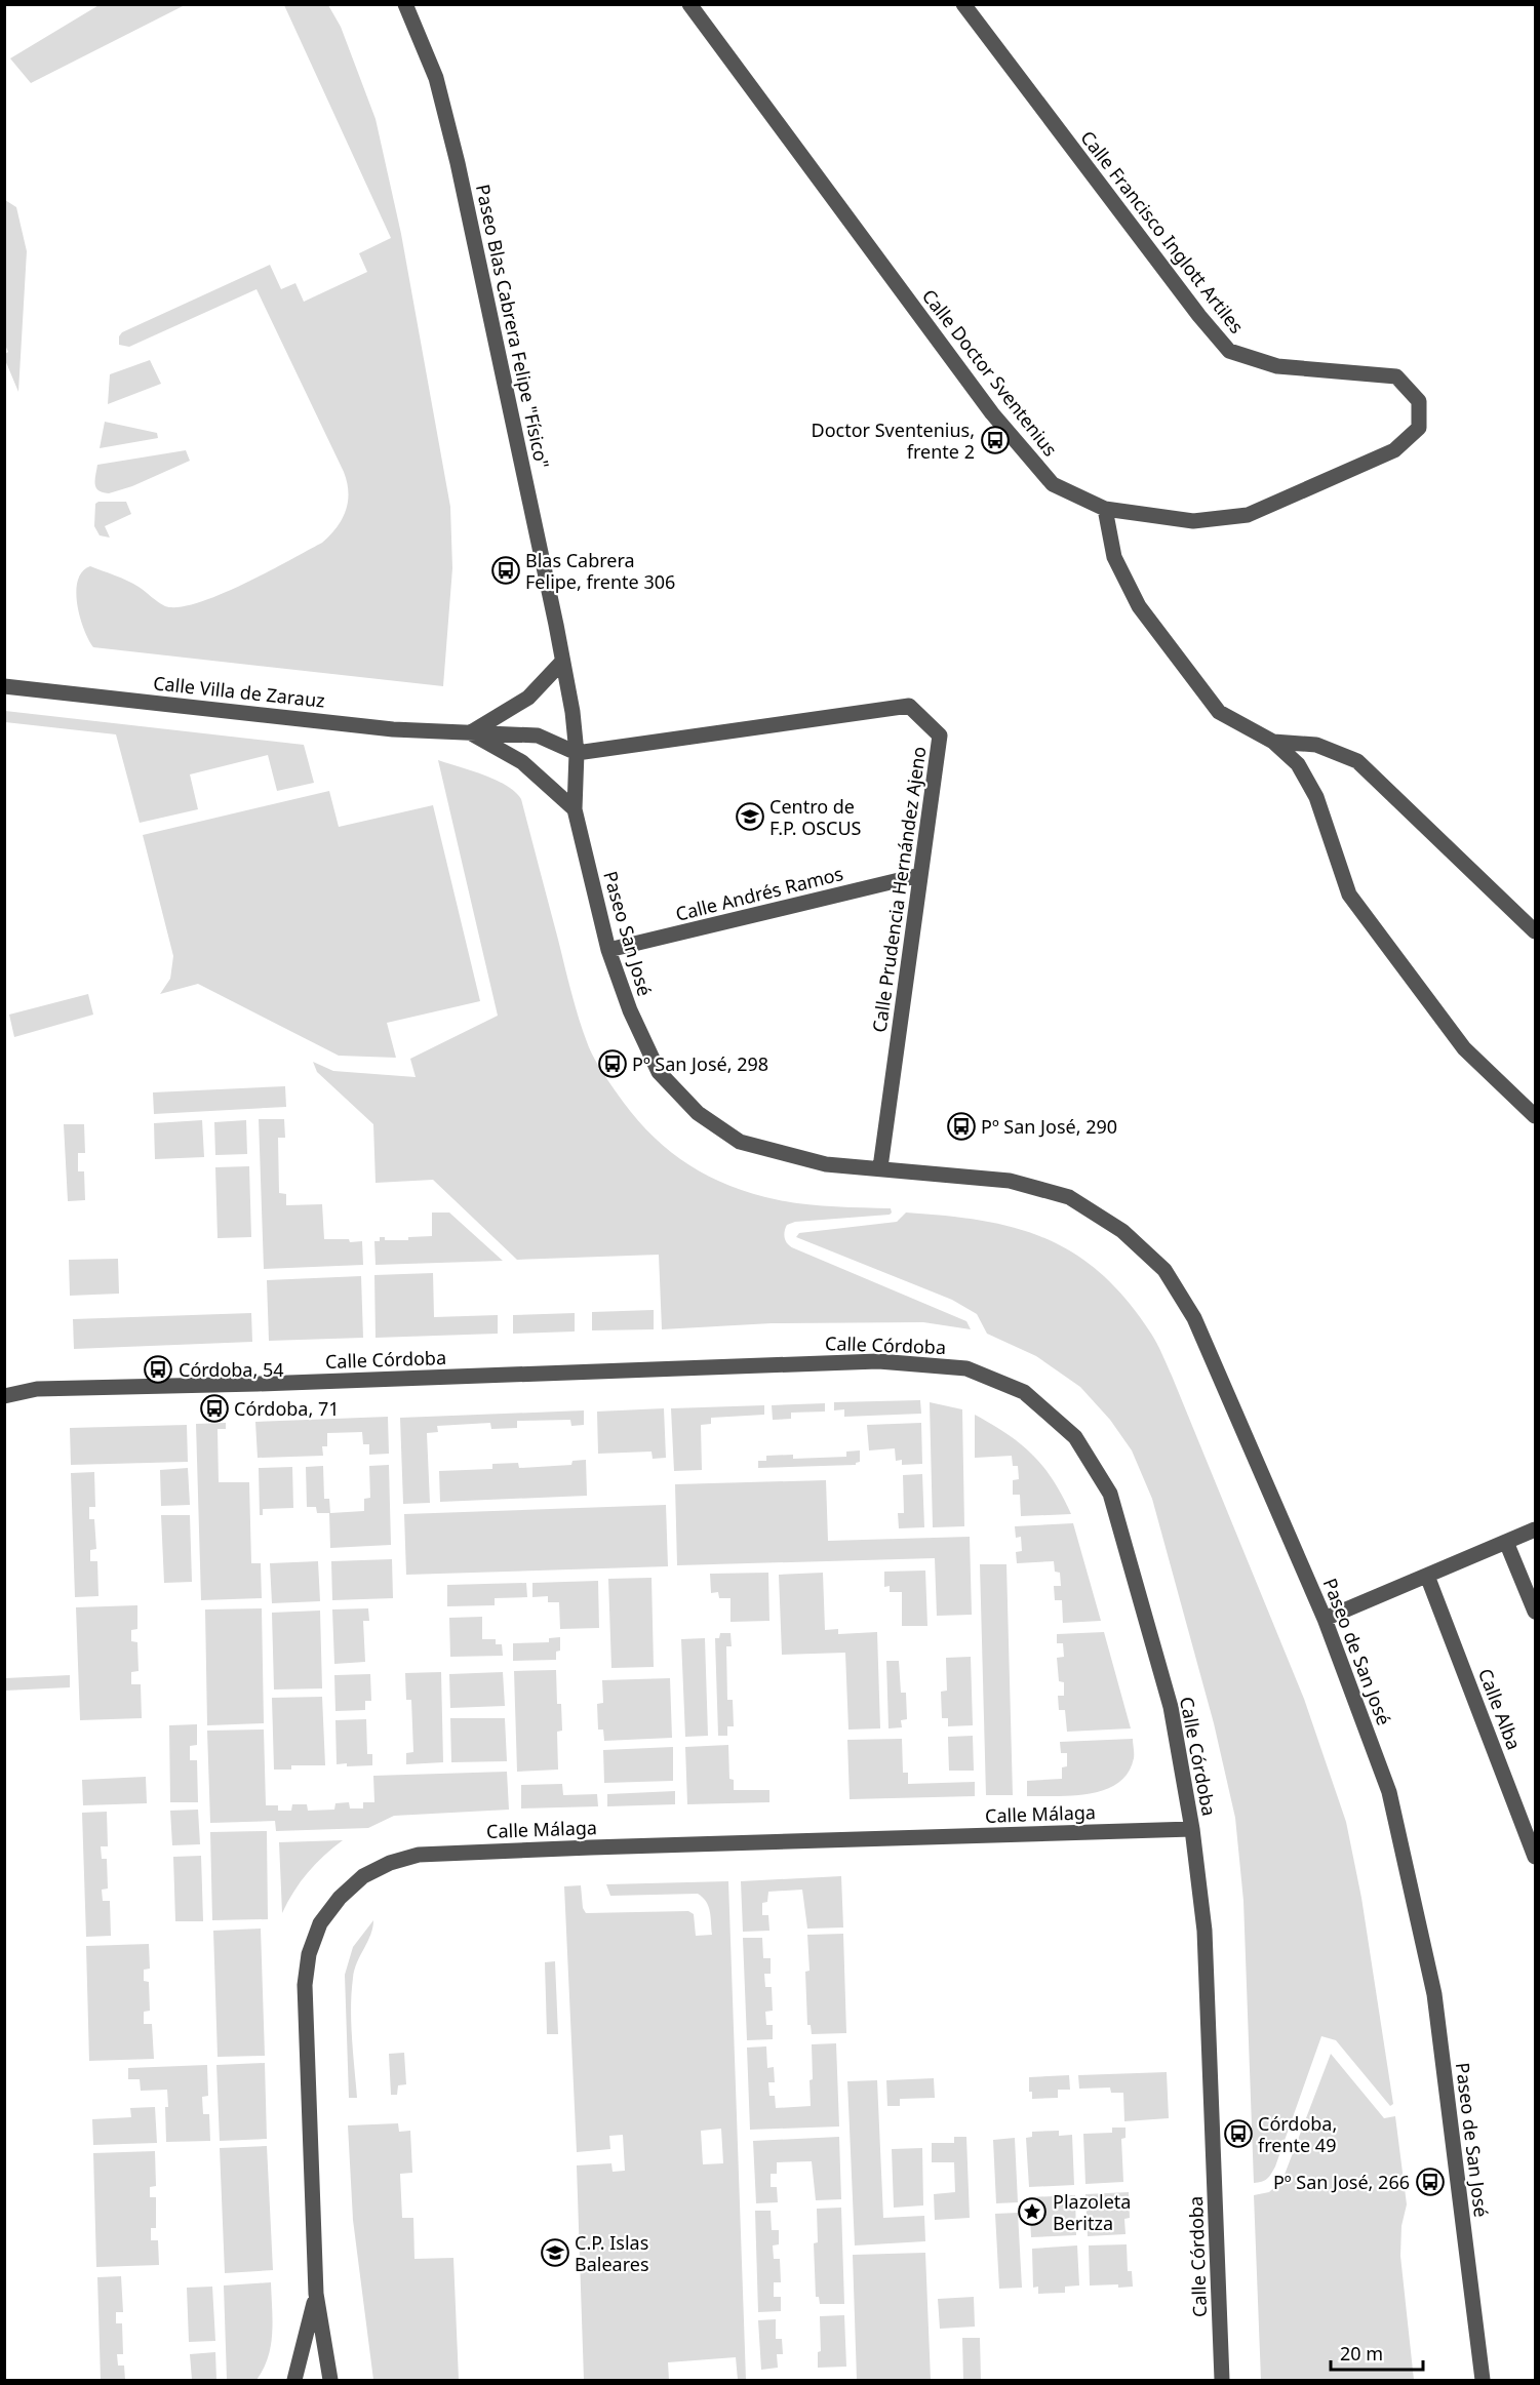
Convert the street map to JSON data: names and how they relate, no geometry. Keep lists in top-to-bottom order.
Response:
{
  "streets": {
    "street": [
      "Calle Francisco Inglott Artiles",
      "Paseo Blas Cabrera Felipe \"Físico\"",
      "Calle Doctor Sventenius",
      "Calle Villa de Zarauz",
      "Calle Prudencia Hernández Ajeno",
      "Calle Andrés Ramos",
      "Paseo San José",
      "Calle Córdoba",
      "Paseo de San José",
      "Calle Alba",
      "Calle Málaga"
    ]
  },
  "crossings": [
    ["Calle Francisco Inglott Artiles", "Calle Doctor Sventenius"],
    ["Paseo Blas Cabrera Felipe \"Físico\"", "Paseo San José"],
    ["Calle Villa de Zarauz", "Calle Prudencia Hernández Ajeno"],
    ["Calle Villa de Zarauz", "Paseo San José"],
    ["Calle Prudencia Hernández Ajeno", "Calle Andrés Ramos"],
    ["Calle Prudencia Hernández Ajeno", "Paseo San José"],
    ["Calle Prudencia Hernández Ajeno", "Paseo de San José"],
    ["Calle Andrés Ramos", "Paseo San José"],
    ["Paseo San José", "Paseo de San José"],
    ["Calle Córdoba", "Calle Málaga"]
  ],
  "places": {
    "bus stop": [
      "Doctor Sventenius, frente 2",
      "Blas Cabrera Felipe, frente 306",
      "Pº San José, 298",
      "Pº San José, 290",
      "Córdoba, 54",
      "Córdoba, 71",
      "Córdoba, frente 49",
      "Pº San José, 266"
    ],
    "school or university": ["Centro de F.P. OSCUS", "C.P. Islas Baleares"],
    "place": ["Plazoleta Beritza"]
  },
  "scale_bar": "20 m"
}
